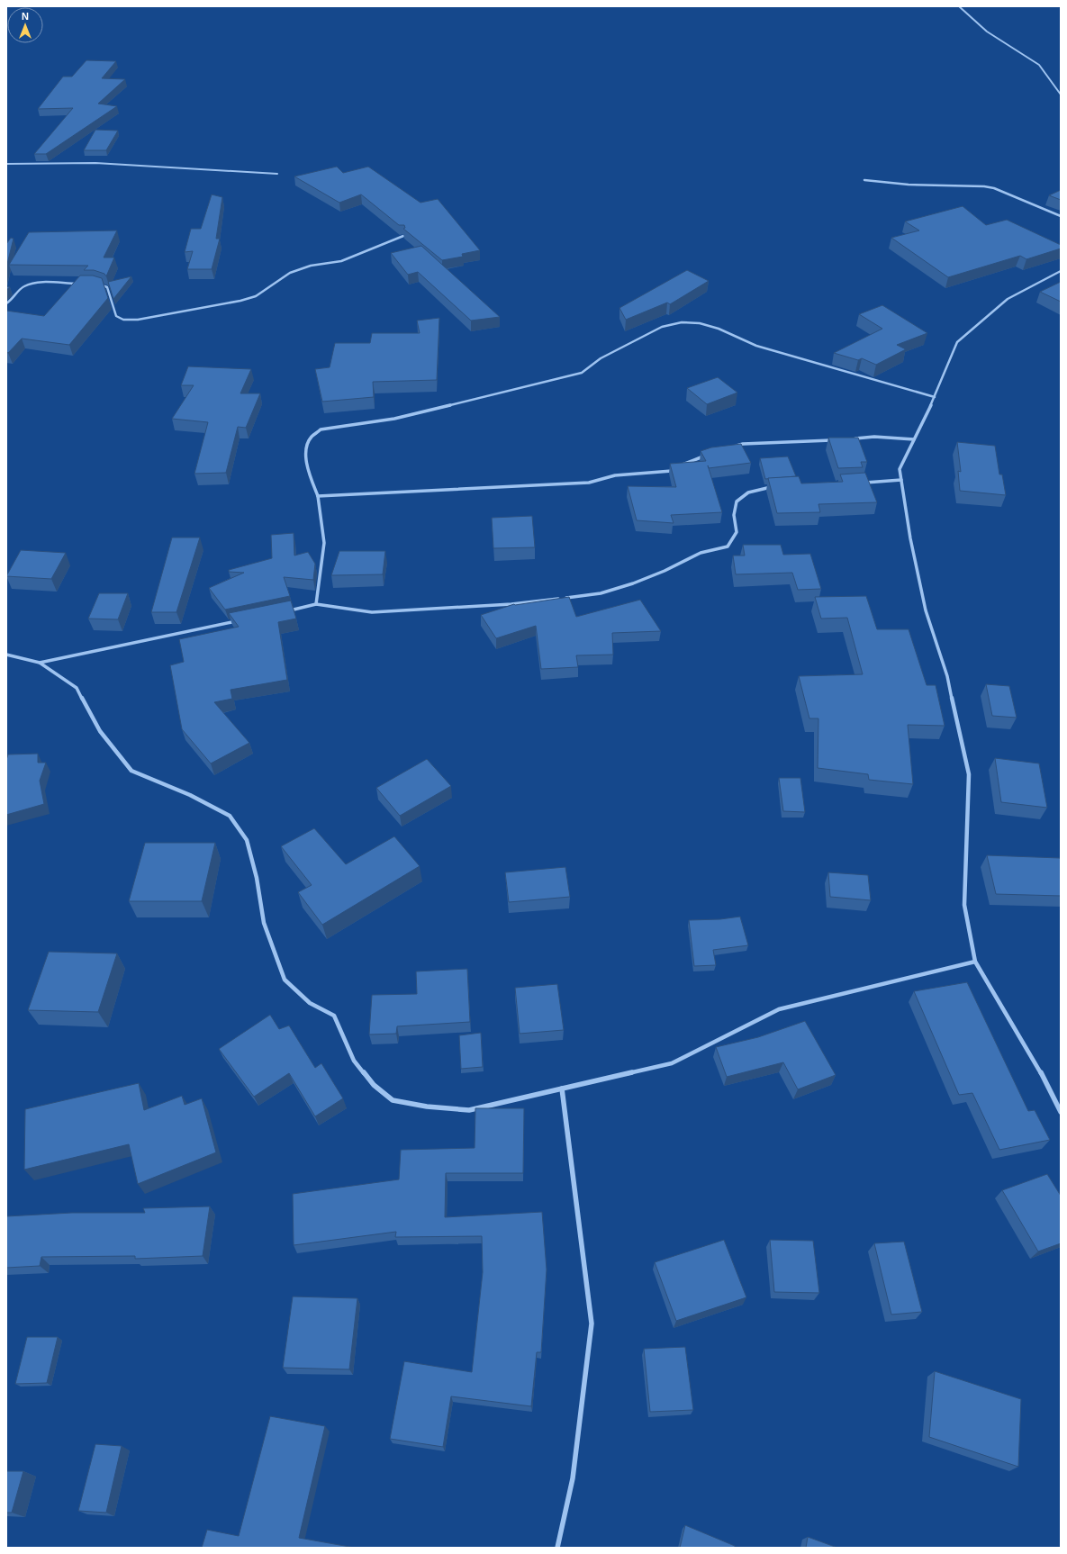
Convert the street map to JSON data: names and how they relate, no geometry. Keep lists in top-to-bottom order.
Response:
{
  "north": "top"
}
